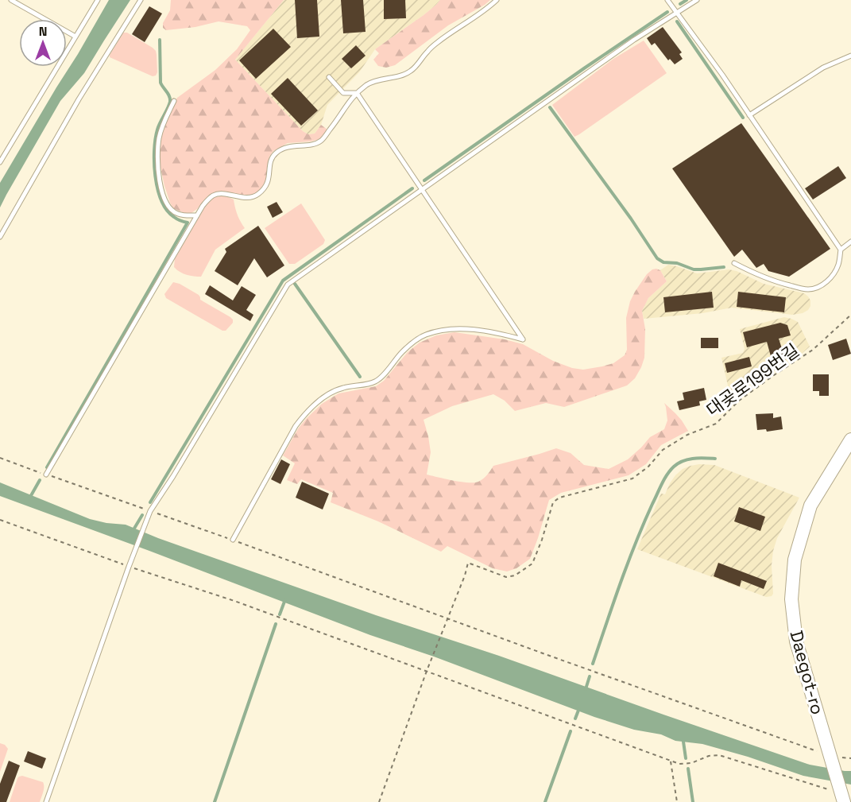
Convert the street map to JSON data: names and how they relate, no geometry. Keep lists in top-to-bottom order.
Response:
{
  "streets": {
    "street": ["Daegot-ro"],
    "path": ["대곶로199번길"]
  },
  "north": "top"
}
